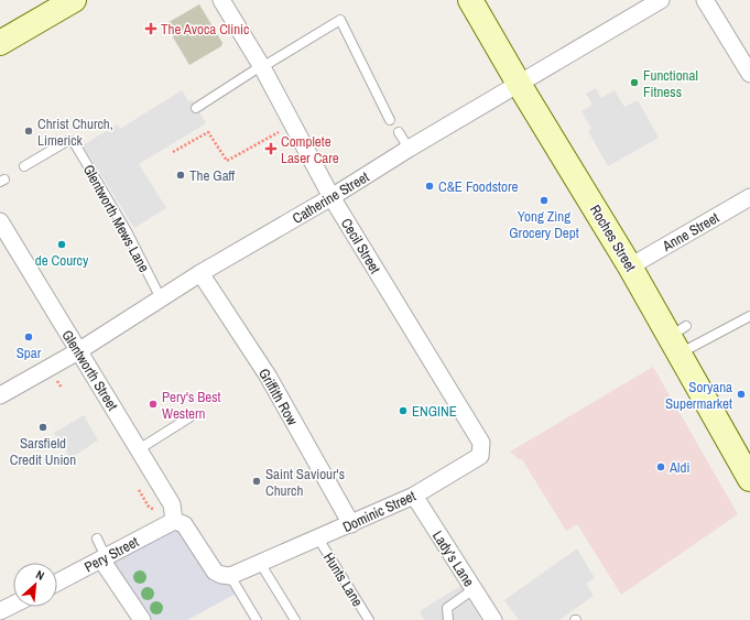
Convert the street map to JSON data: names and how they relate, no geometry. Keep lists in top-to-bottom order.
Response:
{
  "streets": {
    "main road": ["Roches Street"],
    "street": [
      "Catherine Street",
      "Anne Street",
      "Cecil Street",
      "Glentworth Street",
      "Griffith Row",
      "Dominic Street",
      "Pery Street",
      "Lady’s Lane"
    ],
    "lane": ["Glentworth Mews Lane", "Hunts Lane"]
  },
  "crossings": [
    ["Catherine Street", "Glentworth Mews Lane"],
    ["Catherine Street", "Roches Street"],
    ["Catherine Street", "Cecil Street"],
    ["Catherine Street", "Glentworth Street"],
    ["Catherine Street", "Griffith Row"],
    ["Anne Street", "Roches Street"],
    ["Cecil Street", "Dominic Street"],
    ["Glentworth Street", "Pery Street"],
    ["Griffith Row", "Dominic Street"],
    ["Dominic Street", "Lady’s Lane"],
    ["Dominic Street", "Hunts Lane"]
  ],
  "places": {
    "health": ["The Avoca Clinic", "Complete Laser Care"],
    "other": [
      "Functional Fitness",
      "Christ Church, Limerick",
      "The Gaff",
      "C&E Foodstore",
      "Yong Zing Grocery Dept",
      "de Courcy",
      "Spar",
      "Soryana Supermarket",
      "Pery's Best Western",
      "ENGINE",
      "Sarsfield Credit Union",
      "Aldi",
      "Saint Saviour's Church"
    ]
  },
  "north": "top right"
}
